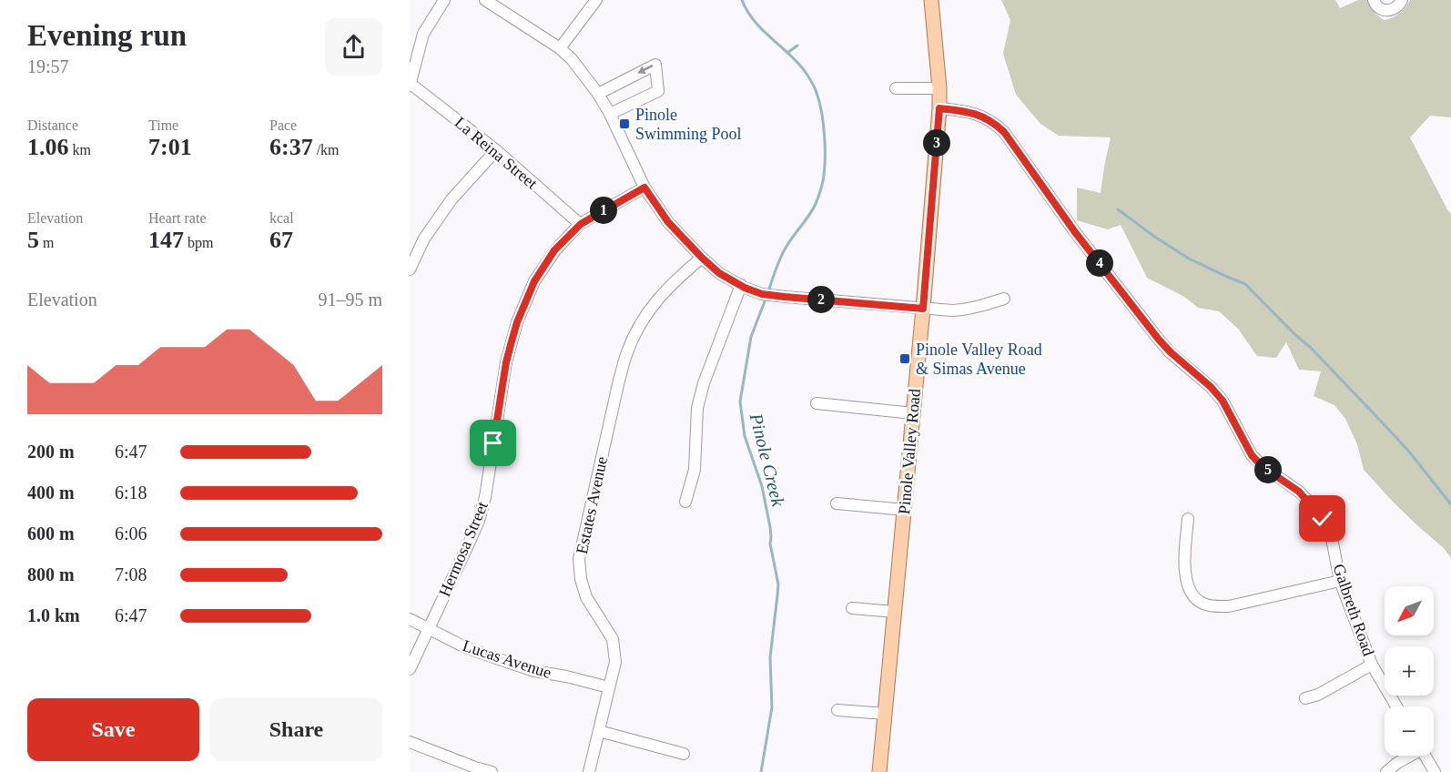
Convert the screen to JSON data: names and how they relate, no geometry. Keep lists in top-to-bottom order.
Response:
{
  "streets": {
    "main road": ["Pinole Valley Road"],
    "street": [
      "La Reina Street",
      "Estates Avenue",
      "Hermosa Street",
      "Galbreth Road",
      "Lucas Avenue"
    ]
  },
  "crossings": [
    ["La Reina Street", "Hermosa Street"],
    ["Pinole Valley Road", "Galbreth Road"],
    ["Estates Avenue", "Lucas Avenue"],
    ["Hermosa Street", "Lucas Avenue"]
  ],
  "water": ["Pinole Creek"],
  "places": {
    "transit": ["Pinole Swimming Pool", "Pinole Valley Road & Simas Avenue"]
  },
  "north": "bottom left",
  "page": {
    "heading": ["Evening run", "19:57"],
    "stats": [
      ["Distance", "1.06 km"],
      ["Time", "7:01"],
      ["Pace", "6:37 /km"],
      ["Elevation", "5 m"],
      ["Heart rate", "147 bpm"],
      ["kcal", "67"]
    ],
    "pins": [
      "3",
      "1",
      "4",
      "2",
      "5"
    ],
    "chart": ["Elevation", "91–95 m"],
    "list": [
      {
        "name": "200 m",
        "note": "6:47"
      },
      {
        "name": "400 m",
        "note": "6:18"
      },
      {
        "name": "600 m",
        "note": "6:06"
      },
      {
        "name": "800 m",
        "note": "7:08"
      },
      {
        "name": "1.0 km",
        "note": "6:47"
      }
    ],
    "map_buttons": ["+", "−"],
    "buttons": ["Save", "Share"]
  }
}
